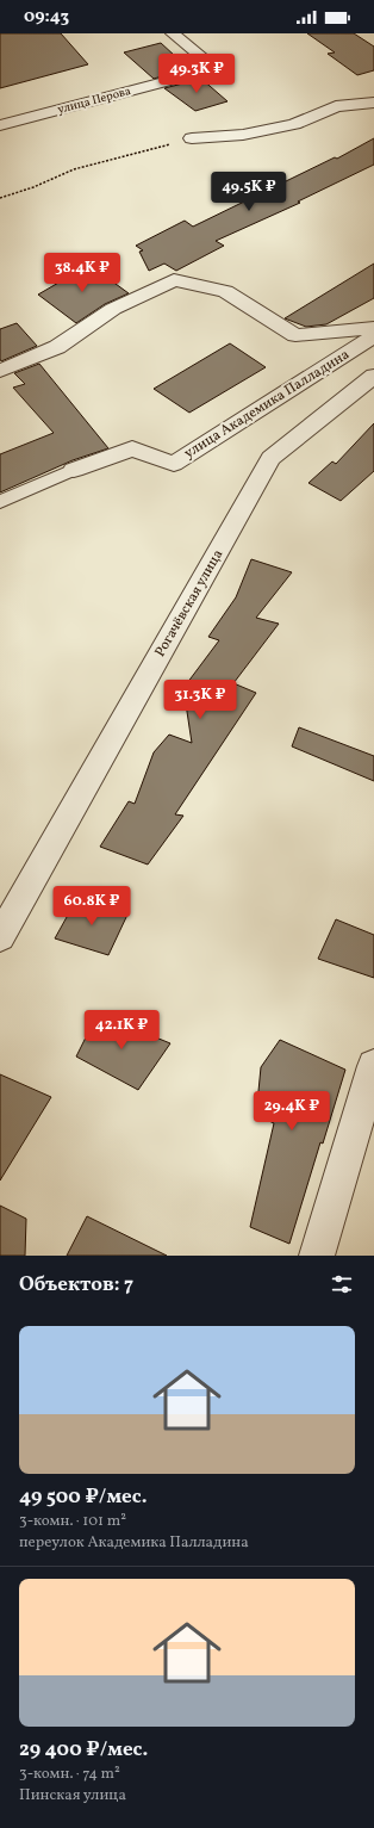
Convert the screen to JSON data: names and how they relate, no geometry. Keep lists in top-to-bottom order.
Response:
{
  "streets": {
    "street": ["улица Перова", "улица Академика Палладина", "Рогачёвская улица"]
  },
  "page": {
    "status": "09:43",
    "price": [
      "49.3K ₽",
      "49.5K ₽",
      "38.4K ₽",
      "31.3K ₽",
      "60.8K ₽",
      "42.1K ₽",
      "29.4K ₽"
    ],
    "heading": "Объектов: 7",
    "list": [
      {
        "name": "49 500 ₽/мес.",
        "note": "3-комн. · 101 m² · переулок Академика Палладина"
      },
      {
        "name": "29 400 ₽/мес.",
        "note": "3-комн. · 74 m² · Пинская улица"
      }
    ]
  }
}
